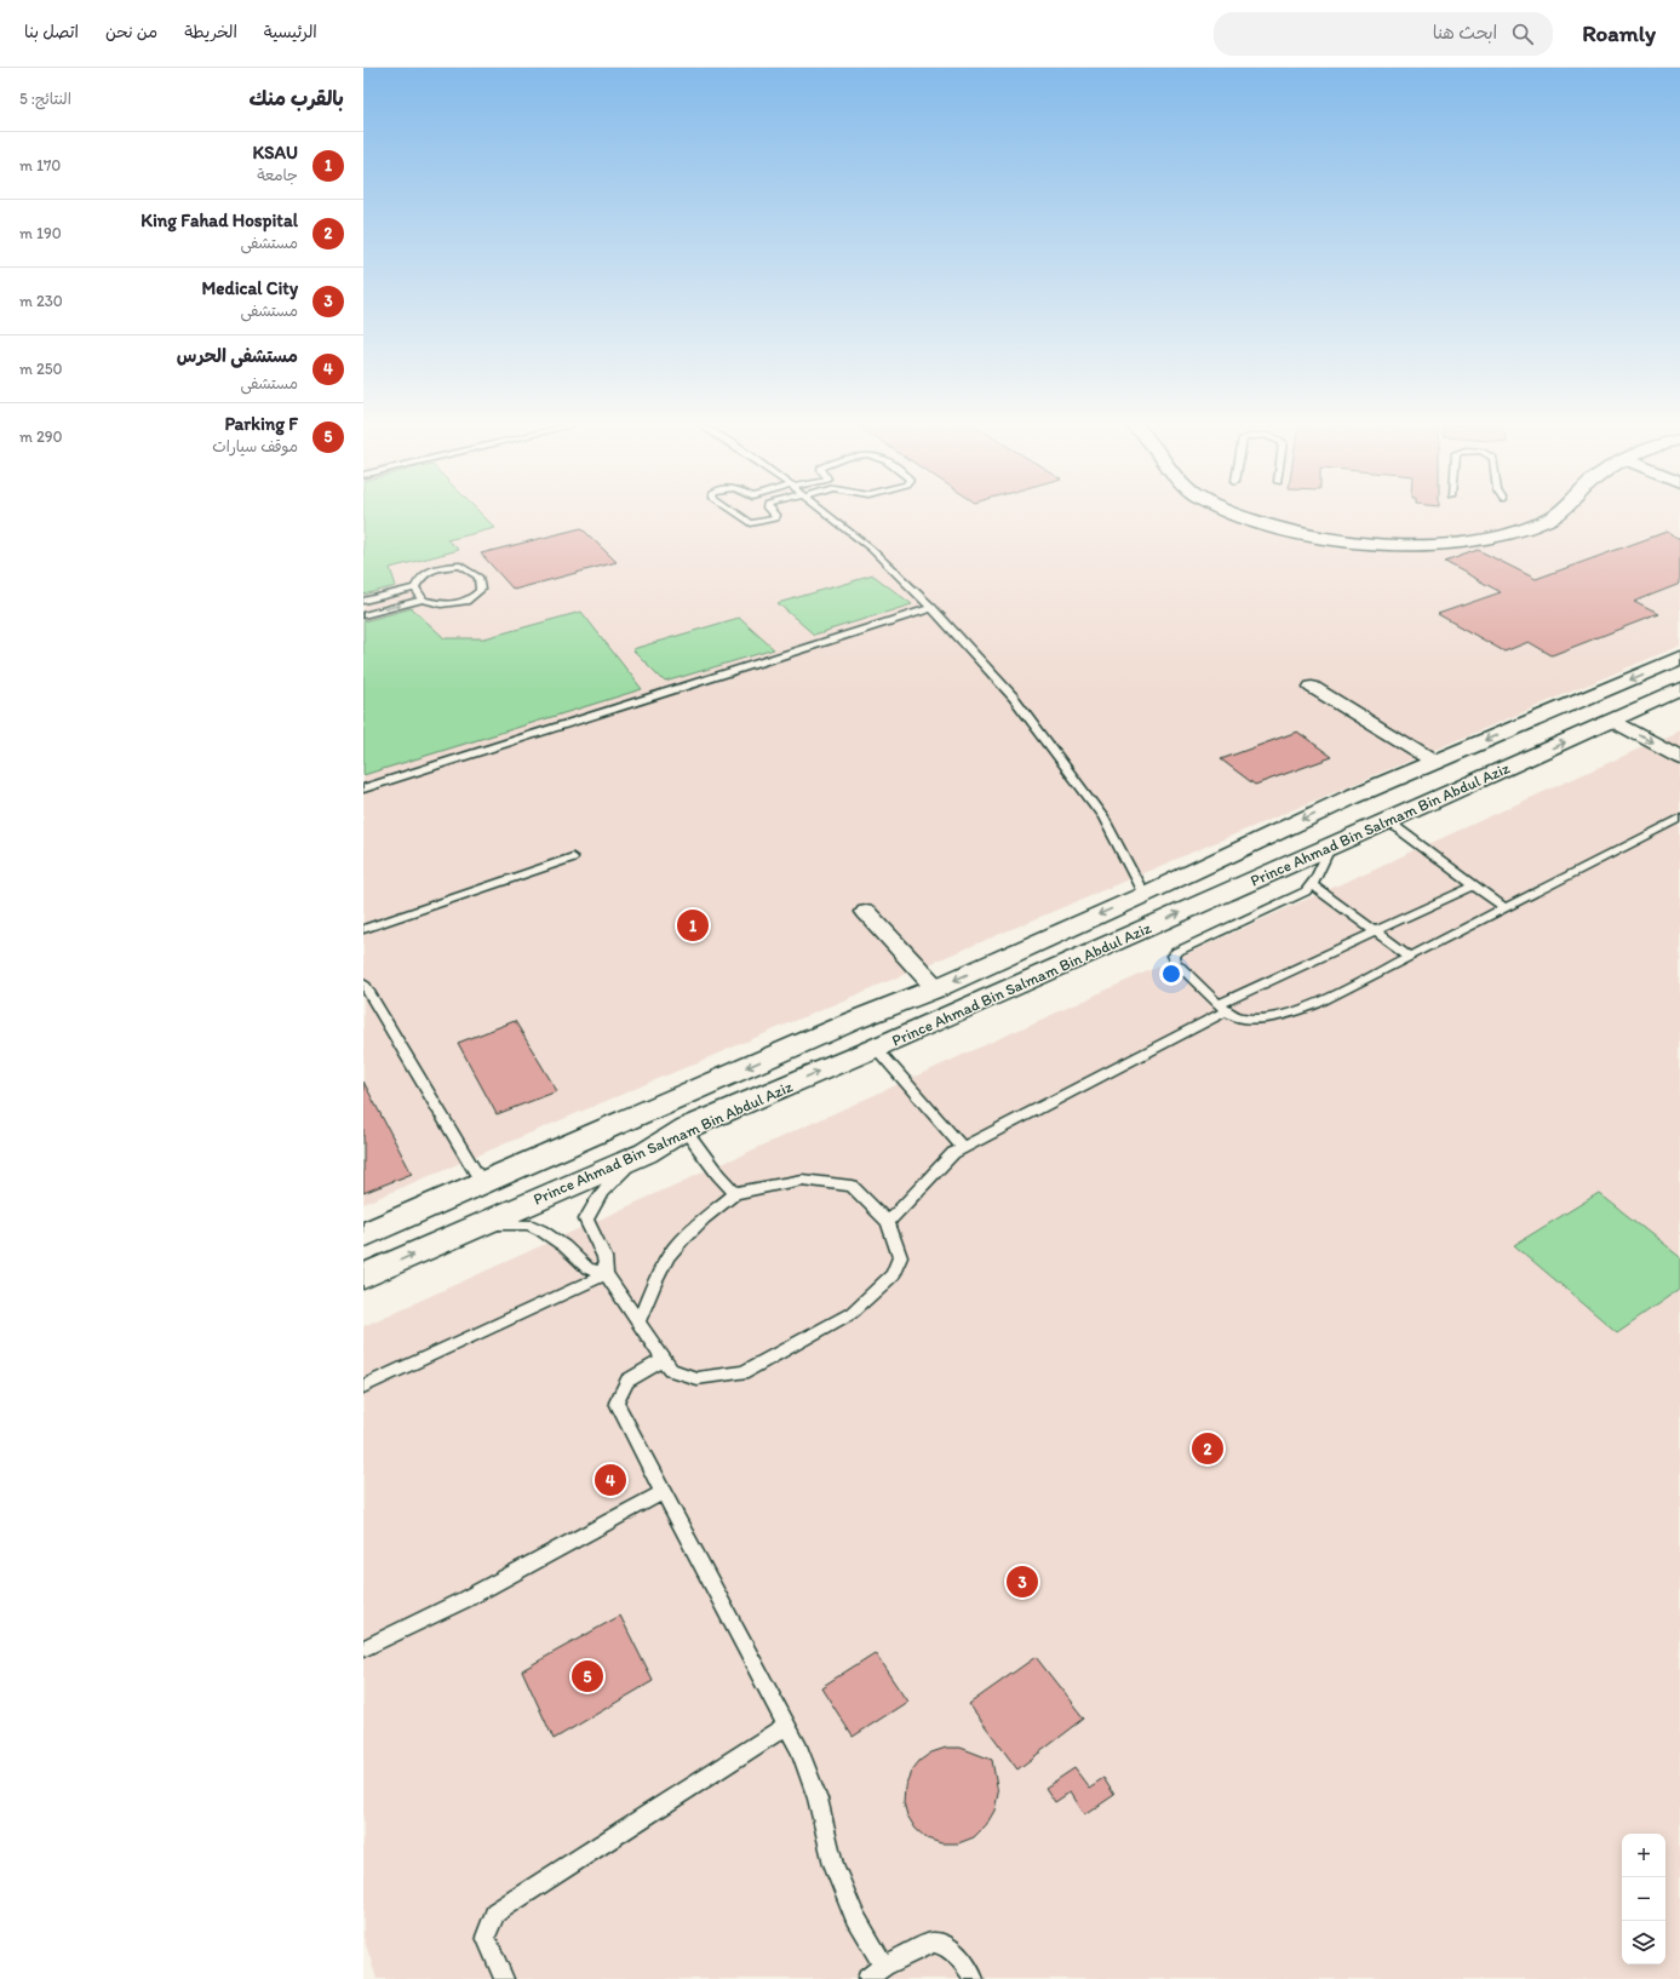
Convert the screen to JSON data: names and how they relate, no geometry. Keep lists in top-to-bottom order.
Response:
{
  "streets": {
    "main road": ["Prince Ahmad Bin Salmam Bin Abdul Aziz"]
  },
  "page": {
    "header": "Roamly",
    "search": "ابحث هنا",
    "nav": [
      "الرئيسية",
      "الخريطة",
      "من نحن",
      "اتصل بنا"
    ],
    "heading": ["بالقرب منك", "النتائج: 5"],
    "list": [
      {
        "mark": "1",
        "name": "KSAU",
        "note": "جامعة",
        "value": "170 m"
      },
      {
        "mark": "2",
        "name": "King Fahad Hospital",
        "note": "مستشفى",
        "value": "190 m"
      },
      {
        "mark": "3",
        "name": "Medical City",
        "note": "مستشفى",
        "value": "230 m"
      },
      {
        "mark": "4",
        "name": "مستشفى الحرس",
        "note": "مستشفى",
        "value": "250 m"
      },
      {
        "mark": "5",
        "name": "Parking F",
        "note": "موقف سيارات",
        "value": "290 m"
      }
    ],
    "pins": [
      "1",
      "2",
      "4",
      "3",
      "5"
    ],
    "map_buttons": ["+", "−"]
  }
}
